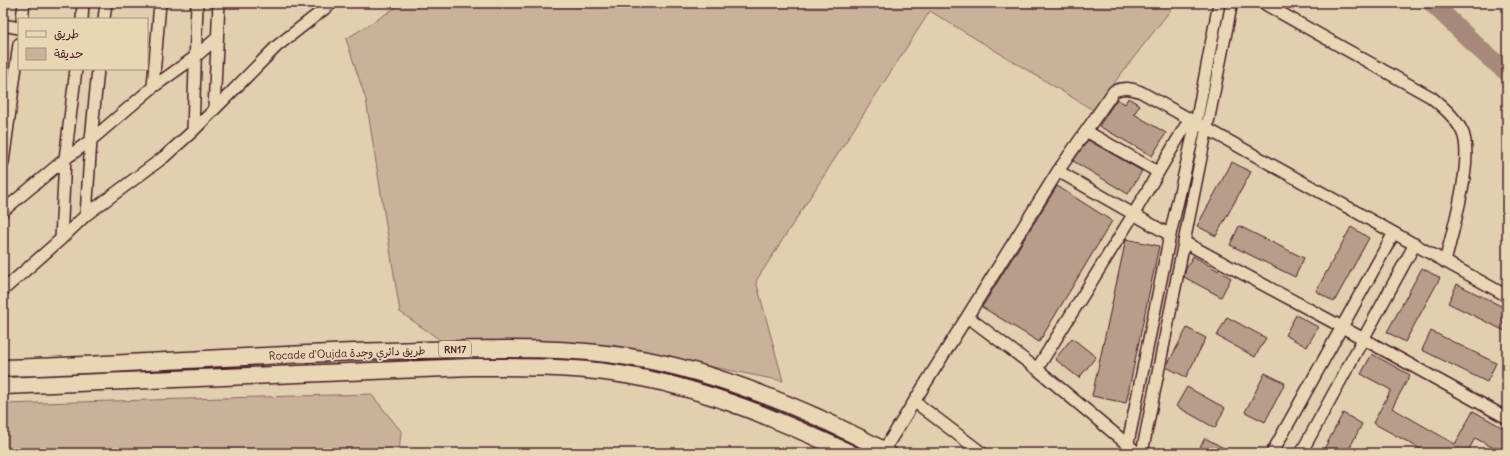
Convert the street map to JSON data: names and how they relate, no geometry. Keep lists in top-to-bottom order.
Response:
{
  "streets": {
    "highway": ["RN17", "Rocade d'Oujda طريق دائري وجدة"]
  },
  "legend": ["طريق", "حديقة"]
}
